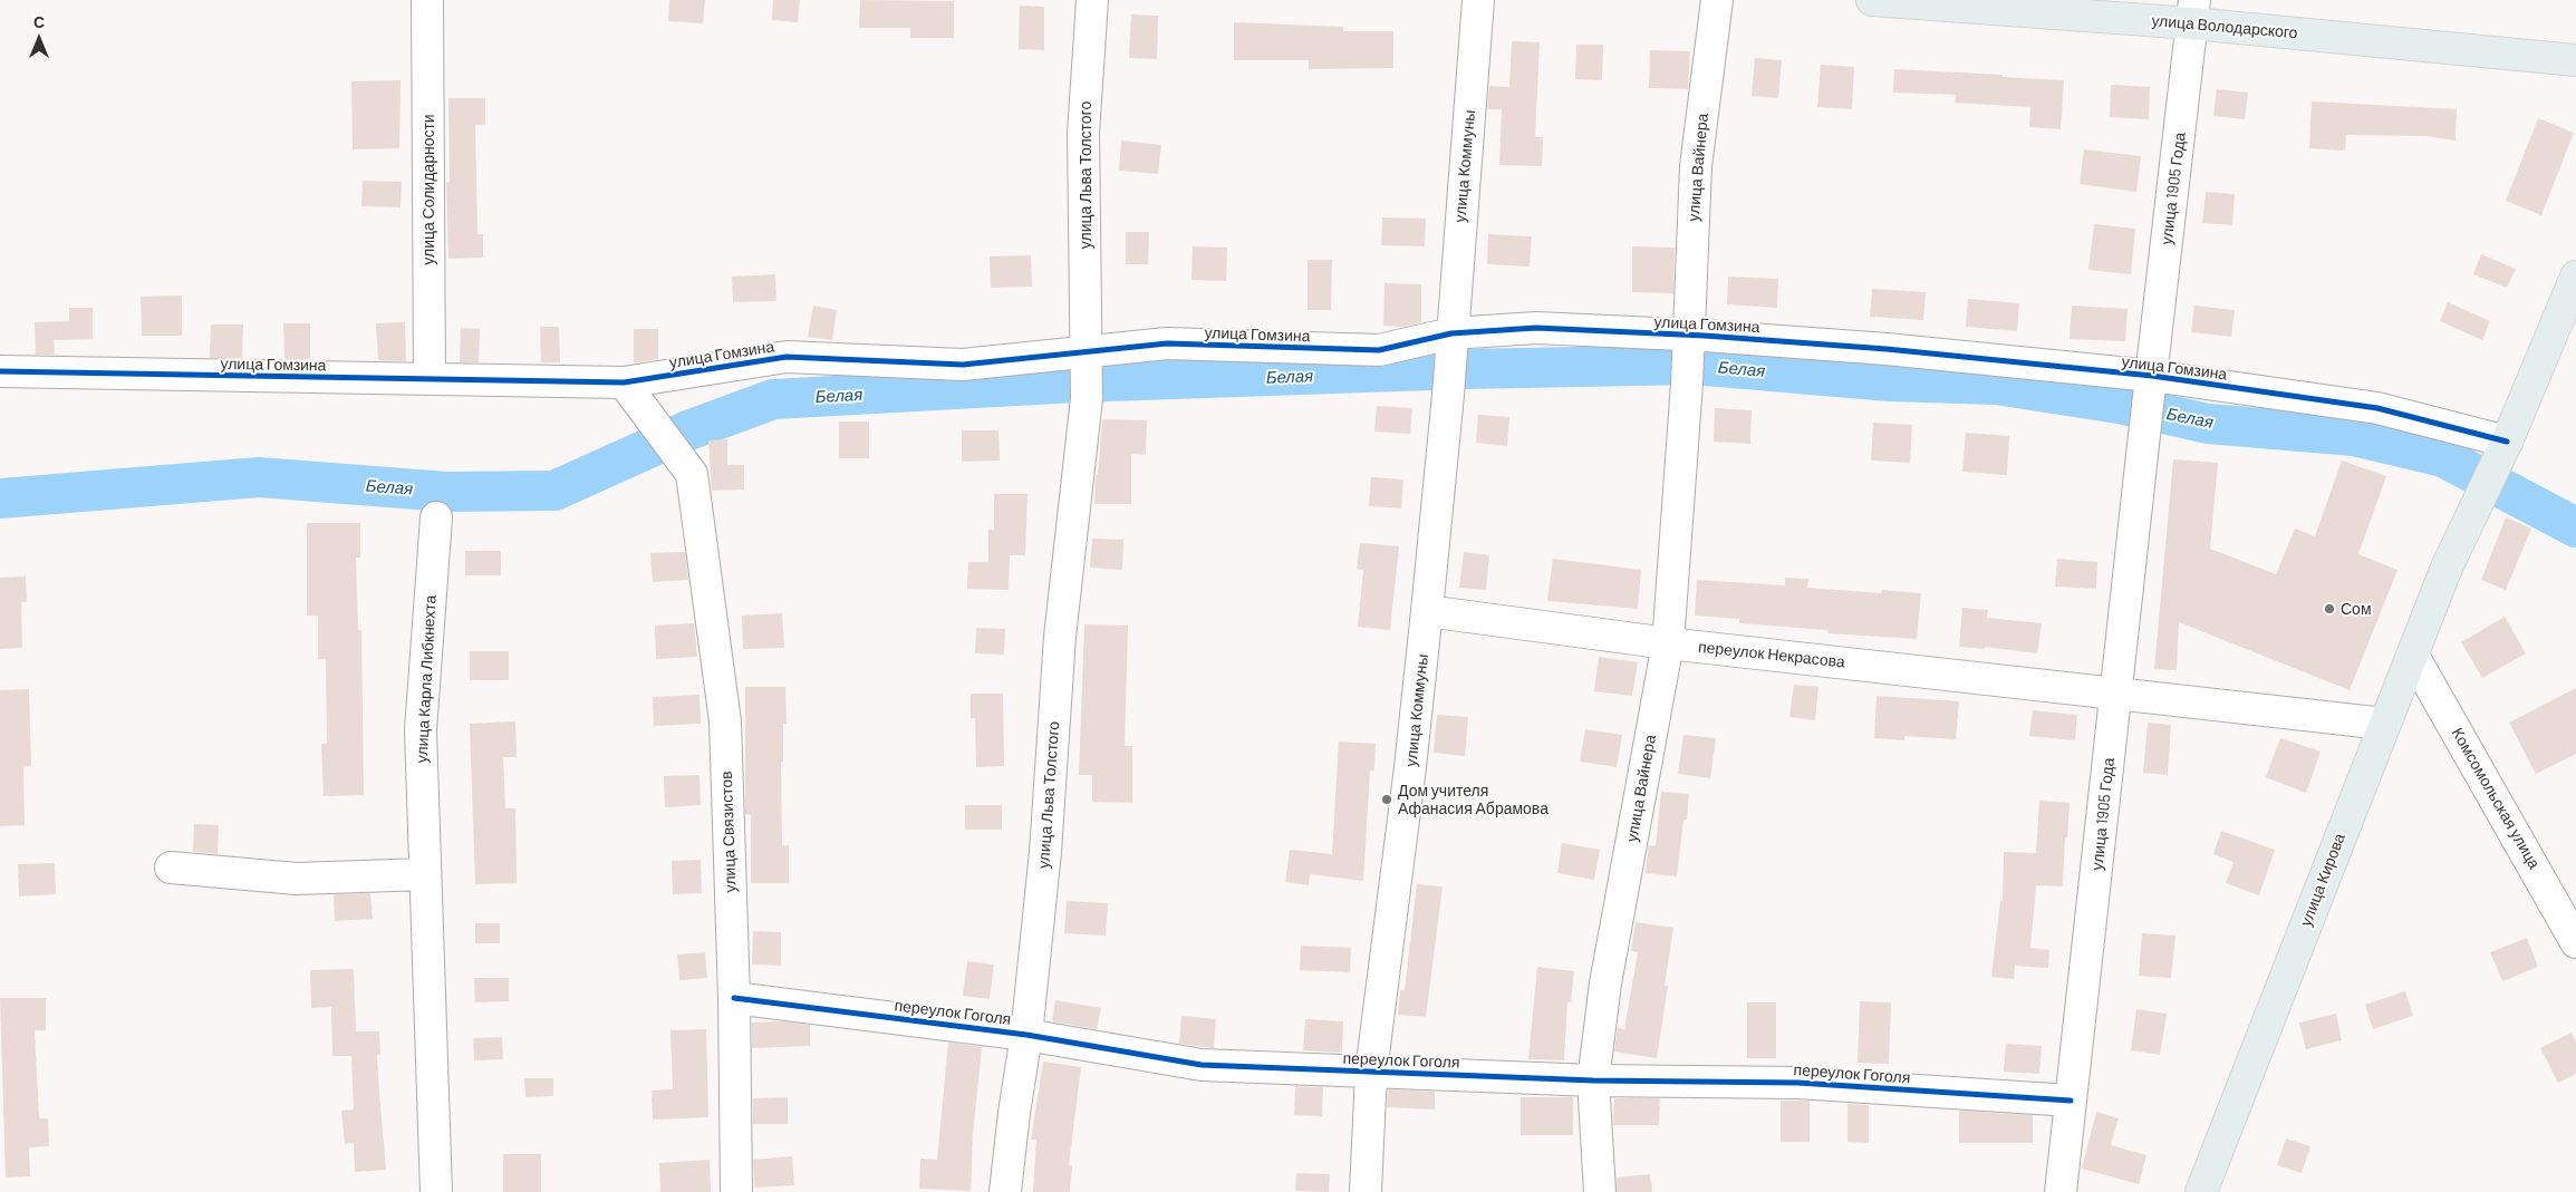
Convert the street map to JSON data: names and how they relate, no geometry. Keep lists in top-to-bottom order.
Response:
{
  "streets": {
    "main road": ["улица Володарского", "улица Кирова"],
    "street": [
      "улица Коммуны",
      "улица Вайнера",
      "улица Льва Толстого",
      "улица 1905 Года",
      "улица Солидарности",
      "улица Гомзина",
      "переулок Некрасова",
      "улица Карла Либкнехта",
      "Комсомольская улица",
      "улица Связистов",
      "переулок Гоголя"
    ]
  },
  "crossings": [
    ["улица Володарского", "улица 1905 Года"],
    ["улица Коммуны", "улица Гомзина"],
    ["улица Коммуны", "переулок Некрасова"],
    ["улица Коммуны", "переулок Гоголя"],
    ["улица Вайнера", "улица Гомзина"],
    ["улица Вайнера", "переулок Некрасова"],
    ["улица Вайнера", "переулок Гоголя"],
    ["улица Льва Толстого", "улица Гомзина"],
    ["улица Льва Толстого", "переулок Гоголя"],
    ["улица 1905 Года", "улица Гомзина"],
    ["улица 1905 Года", "переулок Некрасова"],
    ["улица 1905 Года", "переулок Гоголя"],
    ["улица Солидарности", "улица Гомзина"],
    ["улица Гомзина", "улица Связистов"],
    ["улица Гомзина", "улица Кирова"],
    ["переулок Некрасова", "улица Кирова"],
    ["Комсомольская улица", "улица Кирова"],
    ["улица Связистов", "переулок Гоголя"]
  ],
  "water": ["Белая"],
  "places": ["Сом", "Дом учителя Афанасия Абрамова"],
  "north": "top"
}
